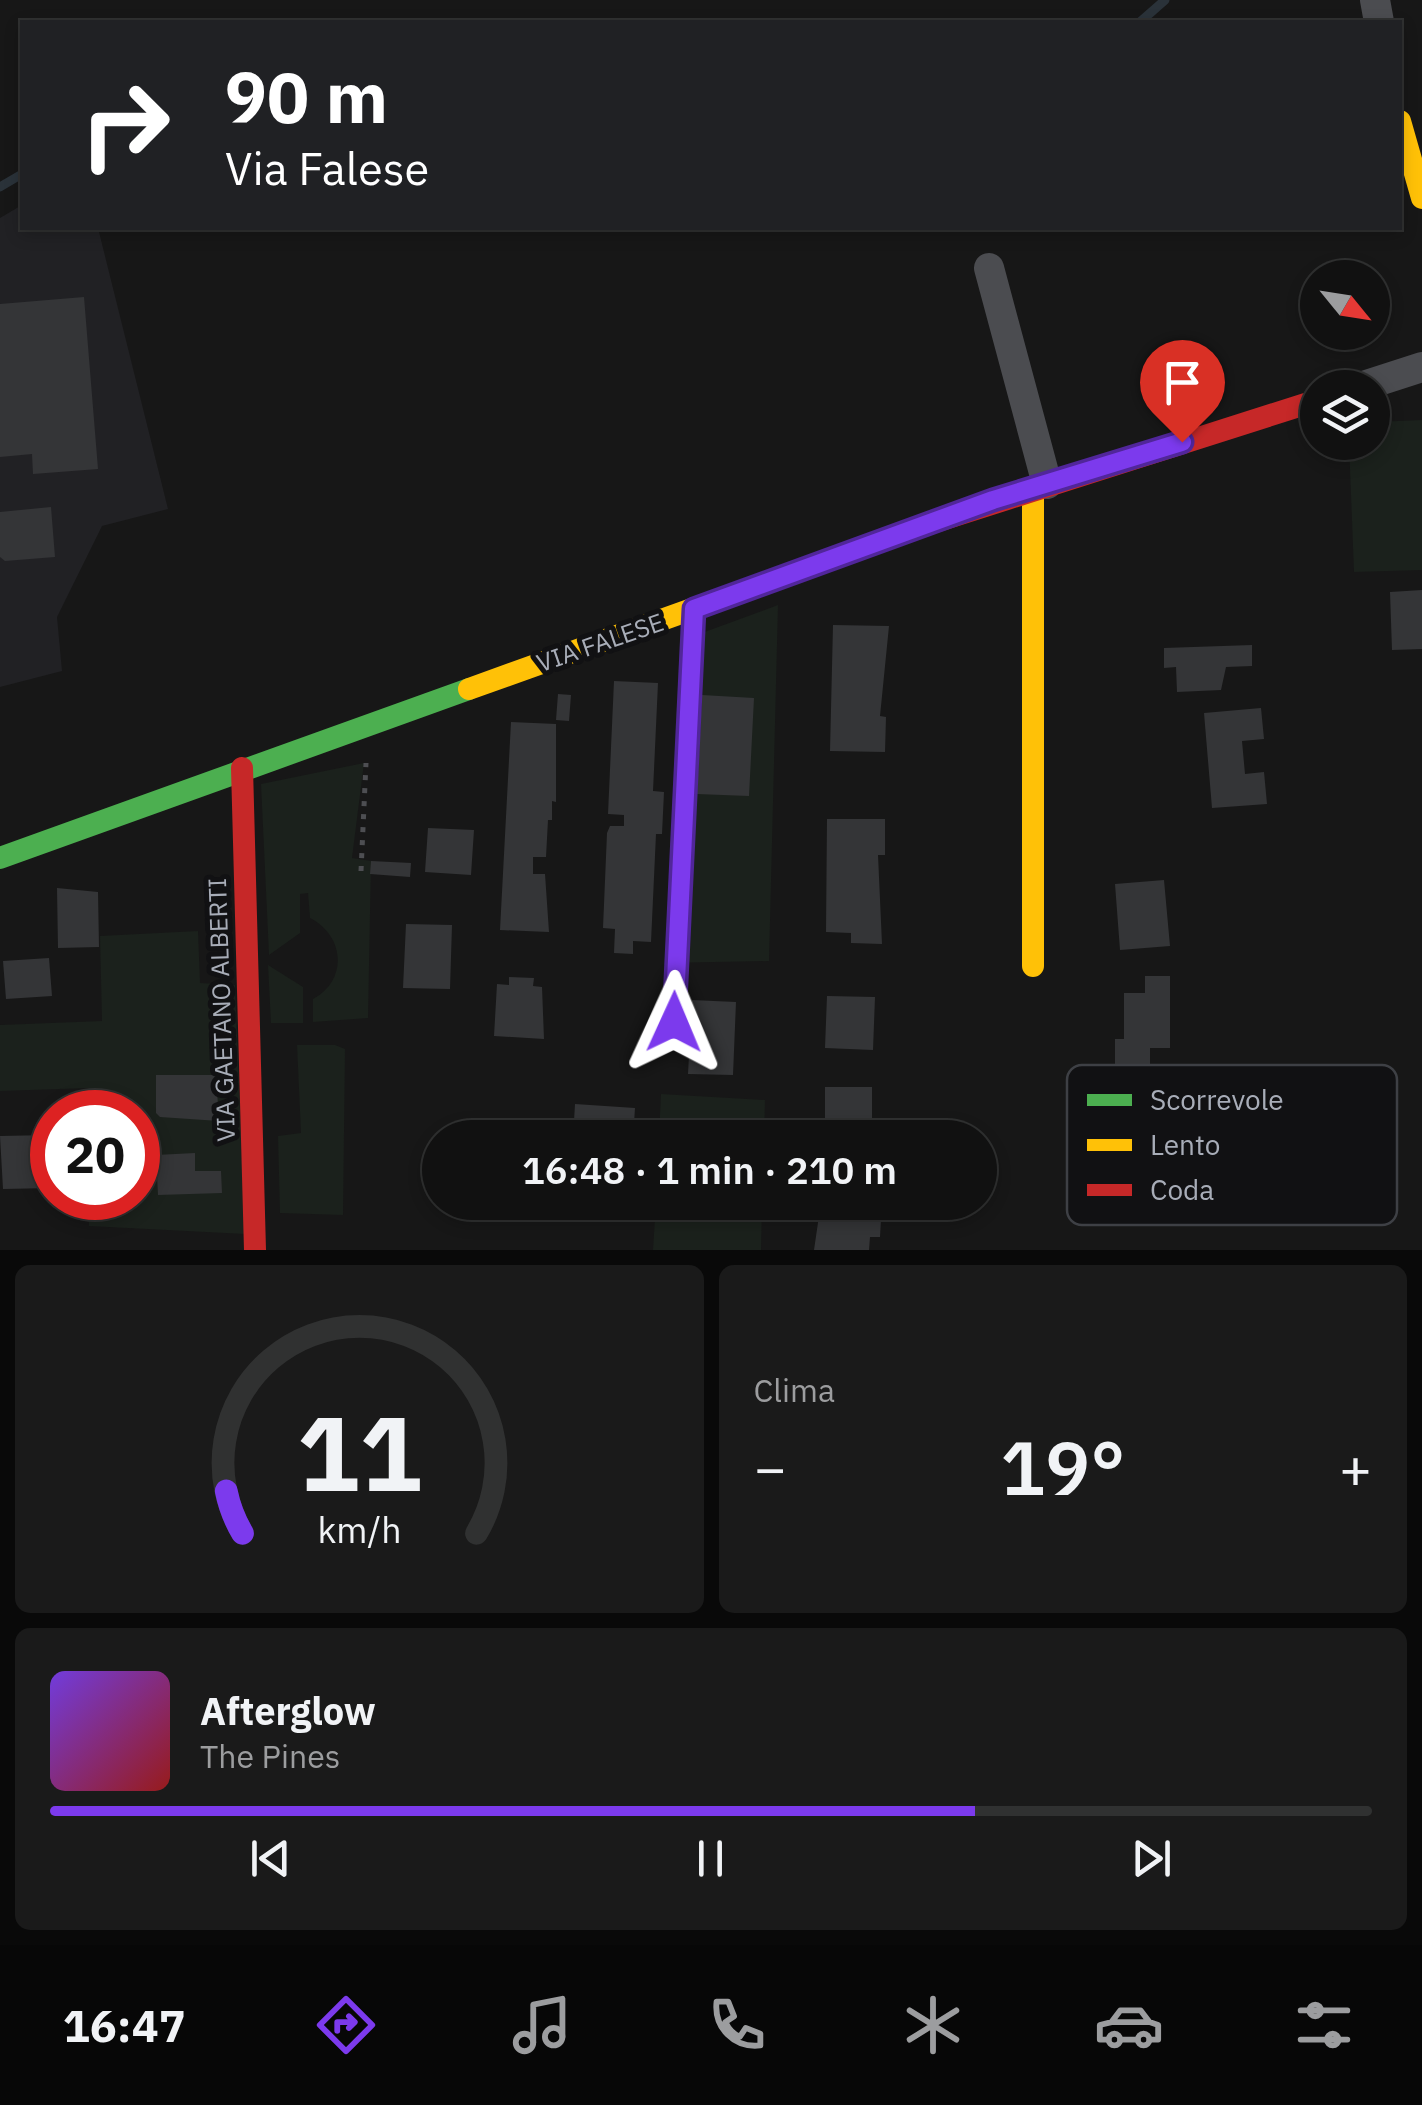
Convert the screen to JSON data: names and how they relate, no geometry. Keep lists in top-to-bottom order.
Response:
{
  "streets": {
    "street": ["VIA FALESE", "VIA GAETANO ALBERTI"]
  },
  "crossings": [
    ["VIA FALESE", "VIA GAETANO ALBERTI"]
  ],
  "legend": ["Scorrevole", "Lento", "Coda"],
  "north": "bottom right",
  "page": {
    "turn": ["90 m", "Via Falese"],
    "limit": "20",
    "trip": "16:48 · 1 min · 210 m",
    "tile": "Clima",
    "heat": ["−", "19°", "+"],
    "song": ["Afterglow", "The Pines"],
    "tabs": "16:47",
    "gauge": ["11", "km/h"]
  }
}
